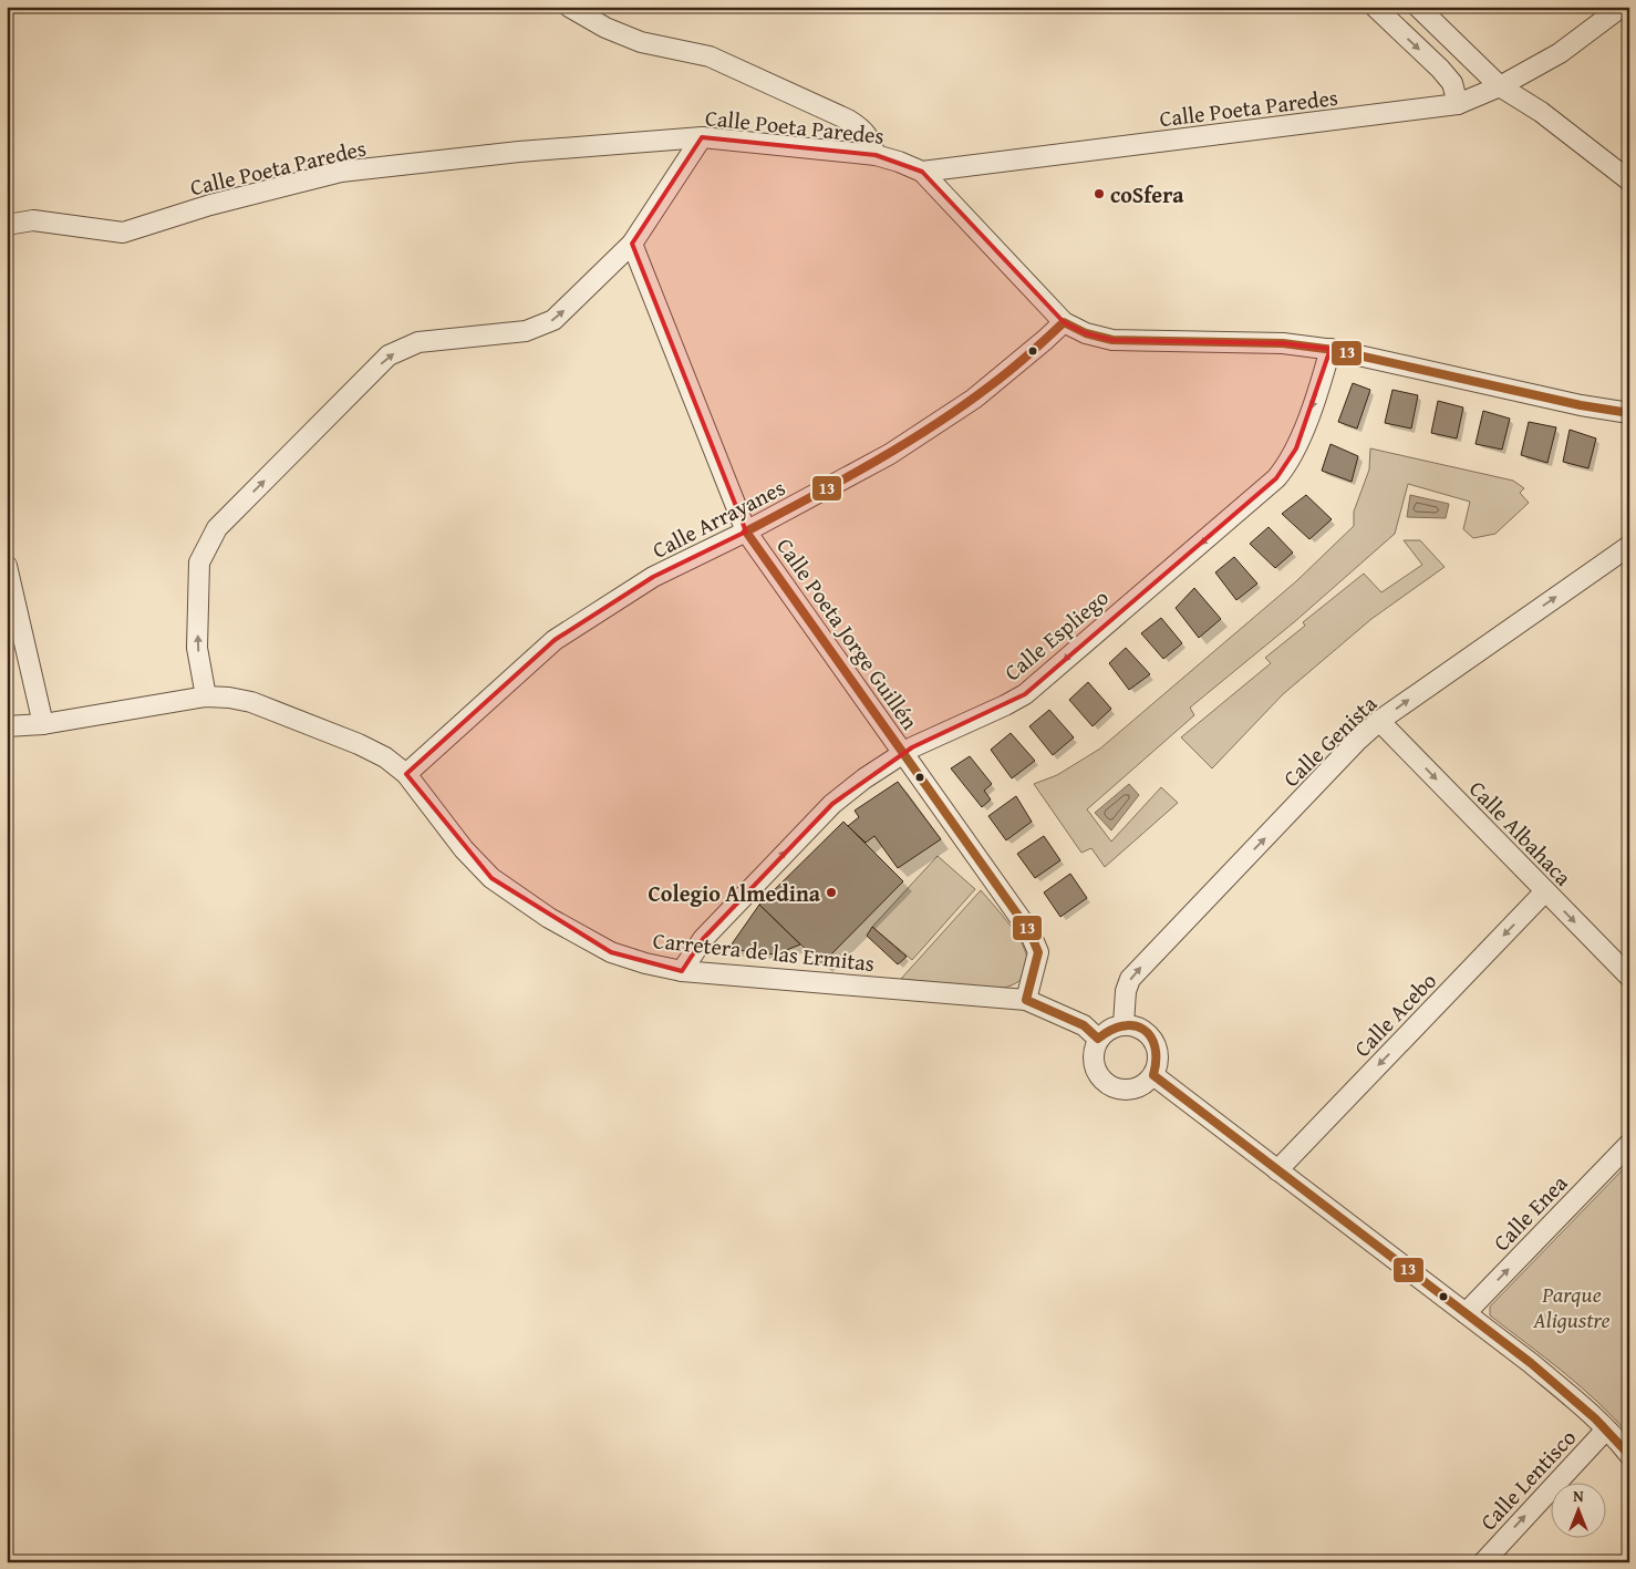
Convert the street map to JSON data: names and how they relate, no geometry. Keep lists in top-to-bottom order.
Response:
{
  "streets": {
    "street": [
      "Calle Poeta Paredes",
      "Calle Arrayanes",
      "Calle Poeta Jorge Guillén",
      "Calle Espliego",
      "Calle Genista",
      "Calle Albahaca",
      "Carretera de las Ermitas",
      "Calle Acebo",
      "Calle Enea",
      "Calle Lentisco"
    ]
  },
  "crossings": [
    ["Calle Arrayanes", "Calle Poeta Jorge Guillén"],
    ["Calle Arrayanes", "Carretera de las Ermitas"],
    ["Calle Poeta Jorge Guillén", "Calle Espliego"],
    ["Calle Poeta Jorge Guillén", "Carretera de las Ermitas"],
    ["Calle Espliego", "Carretera de las Ermitas"],
    ["Calle Genista", "Calle Albahaca"],
    ["Calle Genista", "Carretera de las Ermitas"],
    ["Calle Albahaca", "Calle Acebo"]
  ],
  "one_way": [
    "Calle Genista",
    "Calle Albahaca",
    "Calle Acebo",
    "Calle Enea",
    "Calle Lentisco"
  ],
  "parks": ["Parque Aligustre"],
  "places": ["coSfera", "Colegio Almedina"],
  "lines": ["transit line 13"],
  "north": "top"
}
